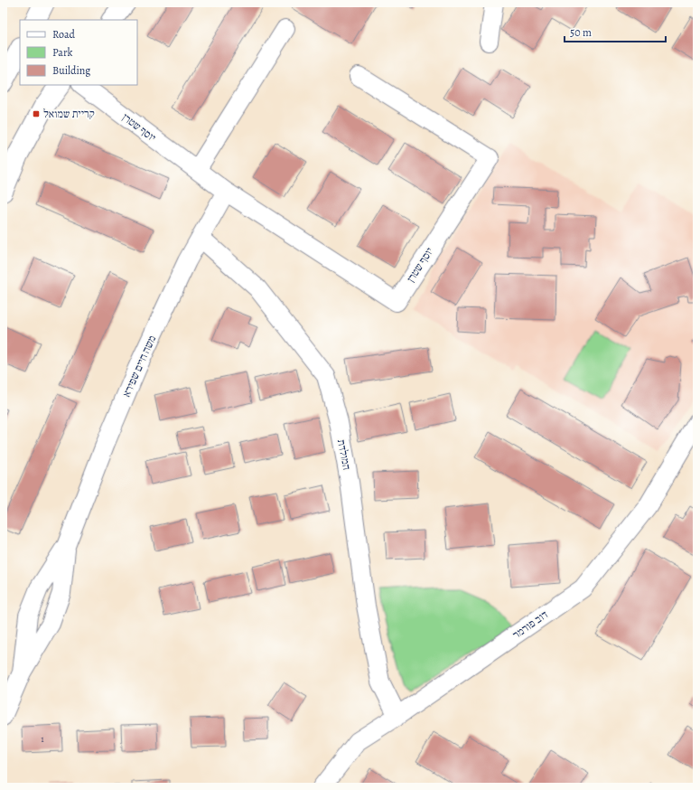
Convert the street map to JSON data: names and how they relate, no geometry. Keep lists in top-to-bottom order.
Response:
{
  "streets": {
    "street": [
      "יוסף שטרן",
      "משה חיים שפירא",
      "המולדת",
      "דוב פורמר"
    ]
  },
  "crossings": [
    ["יוסף שטרן", "משה חיים שפירא"],
    ["משה חיים שפירא", "המולדת"],
    ["המולדת", "דוב פורמר"]
  ],
  "places": {
    "transit": ["קריית שמואל"]
  },
  "house_numbers": ["1"],
  "legend": ["Road", "Park", "Building"],
  "scale_bar": "50 m"
}
